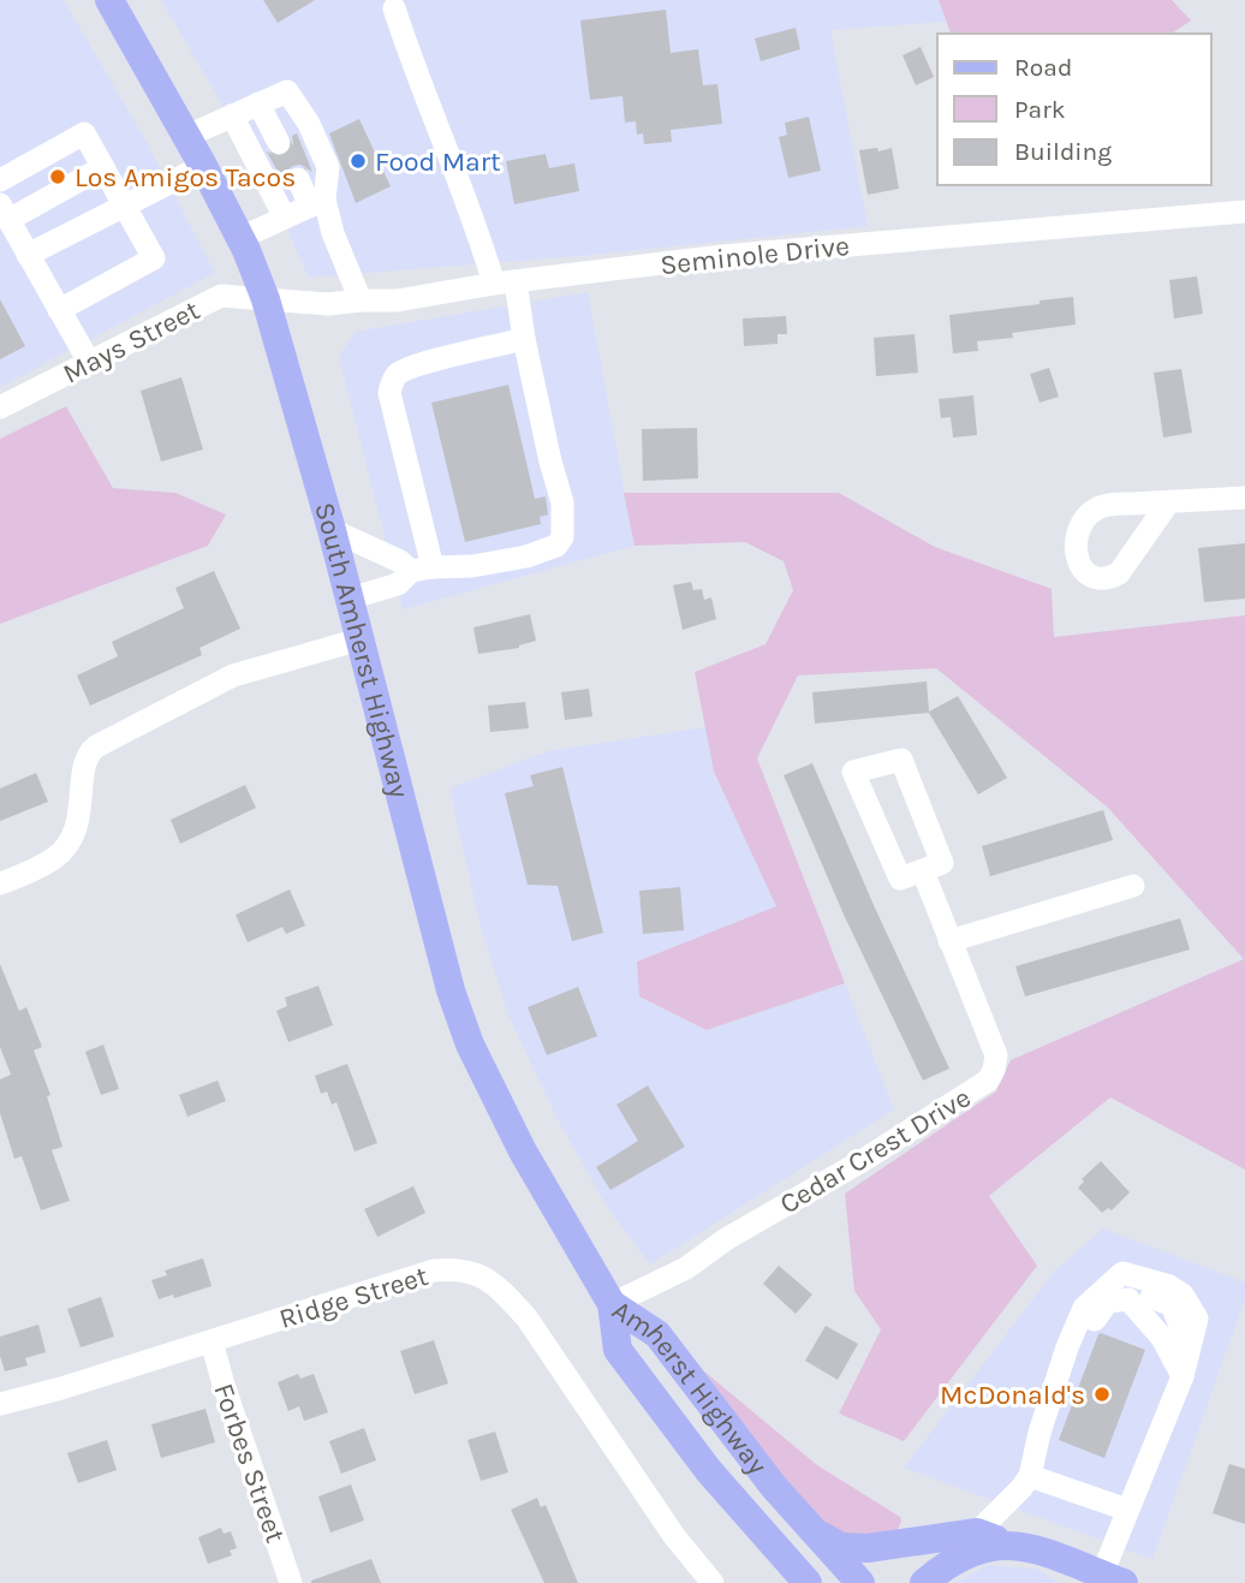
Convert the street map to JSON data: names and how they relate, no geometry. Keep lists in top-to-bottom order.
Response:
{
  "streets": {
    "main road": ["South Amherst Highway", "Amherst Highway"],
    "street": [
      "Seminole Drive",
      "Mays Street",
      "Cedar Crest Drive",
      "Ridge Street",
      "Forbes Street"
    ]
  },
  "crossings": [
    ["Seminole Drive", "Mays Street"],
    ["Seminole Drive", "South Amherst Highway"],
    ["Mays Street", "South Amherst Highway"],
    ["South Amherst Highway", "Cedar Crest Drive"],
    ["South Amherst Highway", "Amherst Highway"],
    ["Cedar Crest Drive", "Amherst Highway"],
    ["Ridge Street", "Forbes Street"]
  ],
  "places": ["Food Mart", "Los Amigos Tacos", "McDonald's"],
  "legend": ["Road", "Park", "Building"]
}
